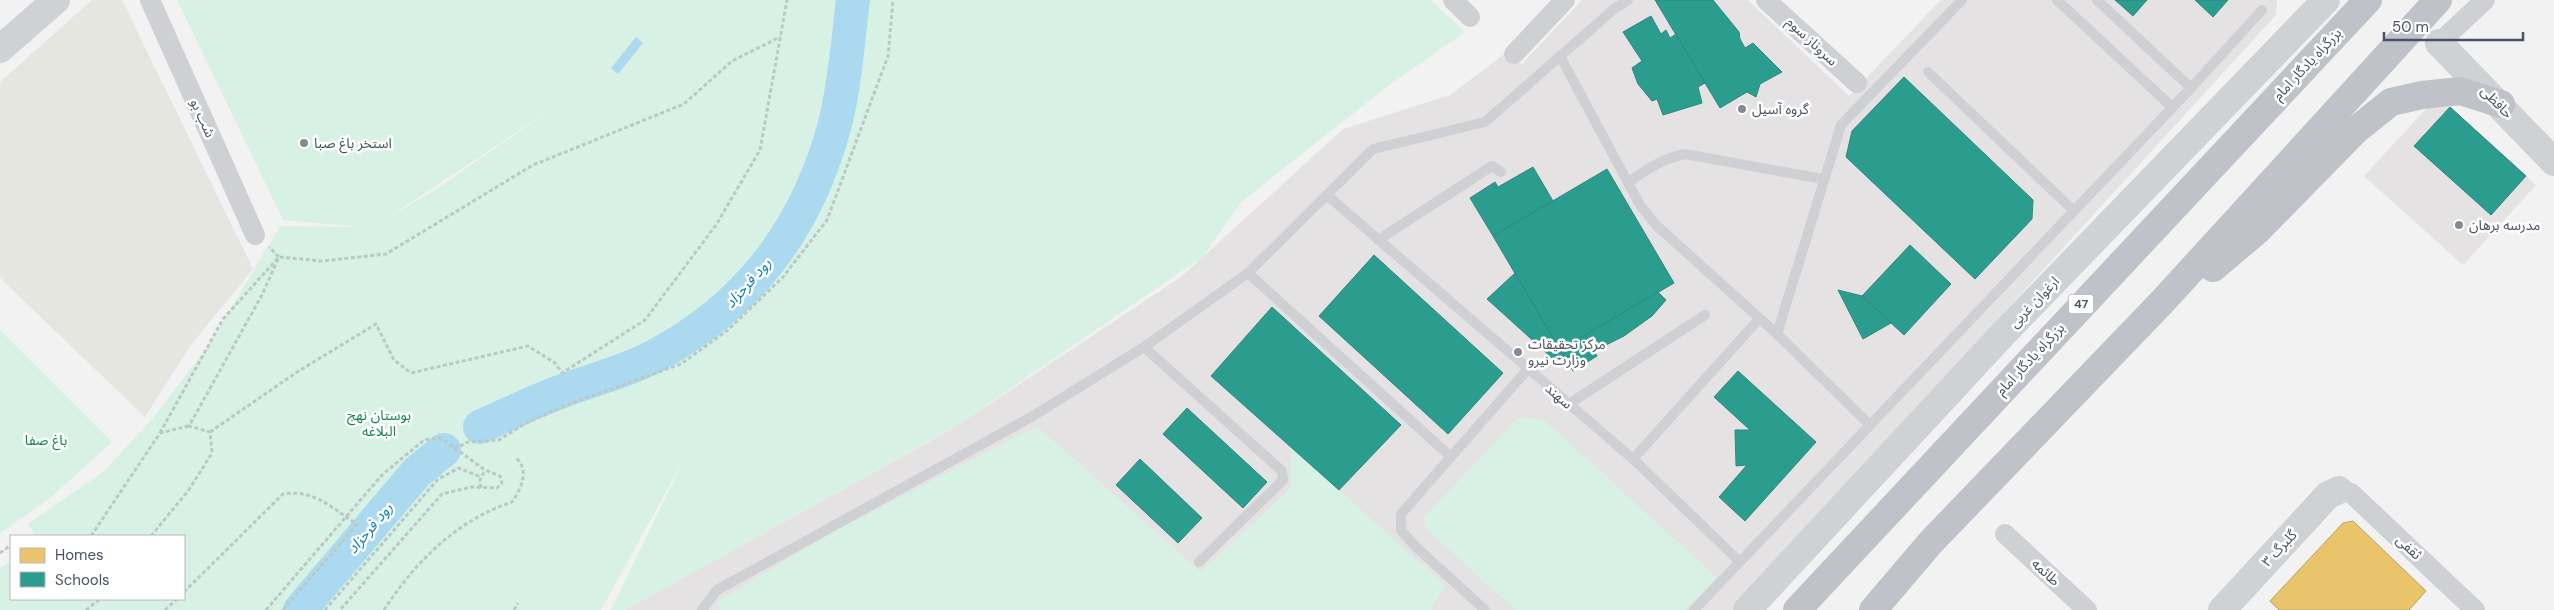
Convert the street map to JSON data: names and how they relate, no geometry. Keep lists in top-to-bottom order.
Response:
{
  "streets": {
    "highway": ["بزرگراه یادگار امام", "47"],
    "street": [
      "سروناز سوم",
      "حافظی",
      "شب بو",
      "ارغوان غربی",
      "ثقفی",
      "گلبرگ ۳",
      "طائمه"
    ],
    "lane": ["سهند"]
  },
  "crossings": [
    ["ثقفی", "گلبرگ ۳"]
  ],
  "water": ["رود فرحزاد"],
  "parks": ["بوستان نهج البلاغه", "باغ صفا"],
  "places": [
    "گروه آسیل",
    "استخر باغ صبا",
    "مدرسه برهان",
    "مرکز تحقیقات وزارت نیرو"
  ],
  "legend": ["Homes", "Schools"],
  "scale_bar": "50 m"
}
